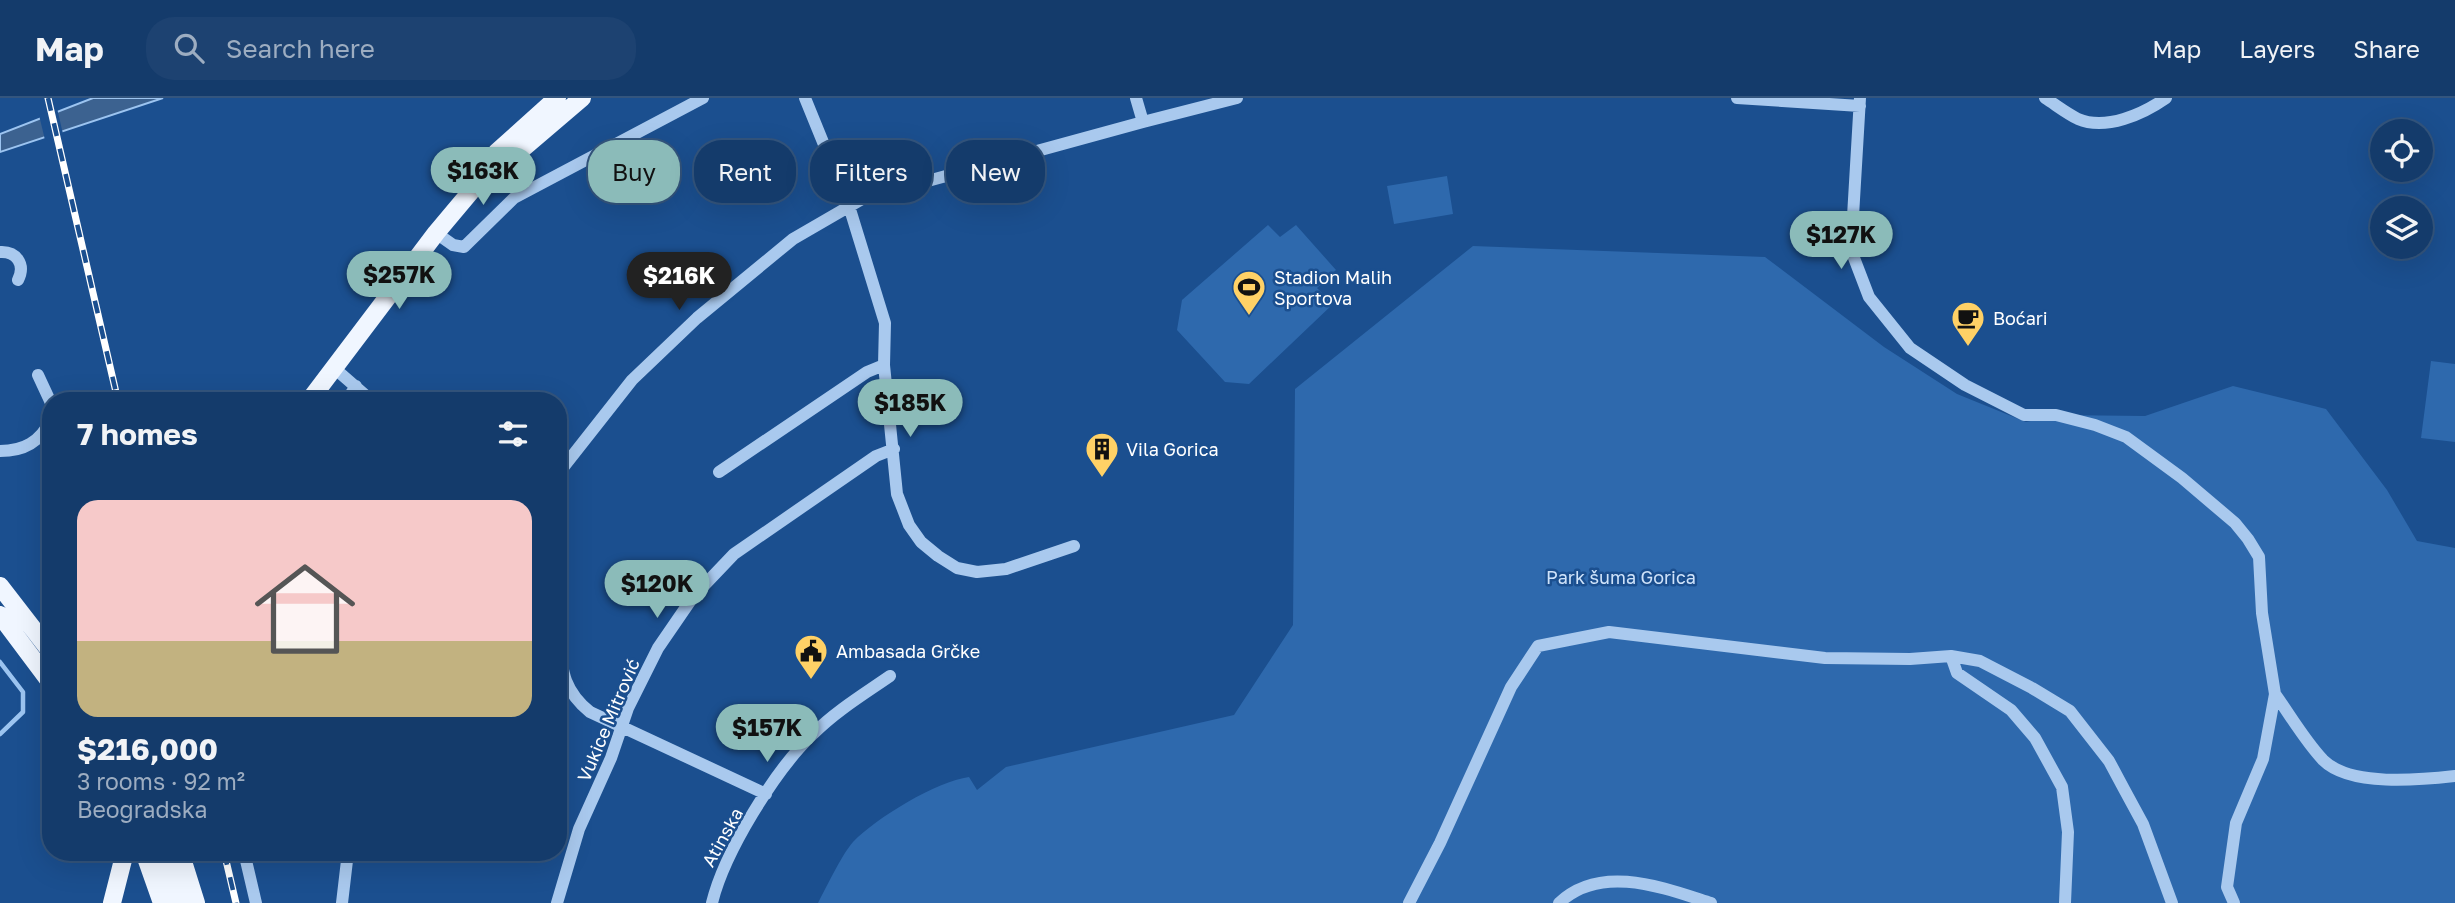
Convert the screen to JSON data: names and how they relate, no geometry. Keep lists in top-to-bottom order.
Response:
{
  "streets": {
    "street": ["Vukice Mitrović", "Atinska"]
  },
  "parks": ["Park šuma Gorica"],
  "places": {
    "sports": ["Stadion Malih Sportova"],
    "cafe": ["Boćari"],
    "building": ["Vila Gorica"],
    "public building": ["Ambasada Grčke"]
  },
  "page": {
    "header": "Map",
    "search": "Search here",
    "nav": ["Map", "Layers", "Share"],
    "chip": [
      "Buy",
      "Rent",
      "Filters",
      "New"
    ],
    "price": [
      "$163K",
      "$127K",
      "$257K",
      "$216K",
      "$185K",
      "$120K",
      "$157K"
    ],
    "heading": "7 homes",
    "list": [
      {
        "name": "$216,000",
        "note": "3 rooms · 92 m² · Beogradska"
      }
    ]
  }
}
